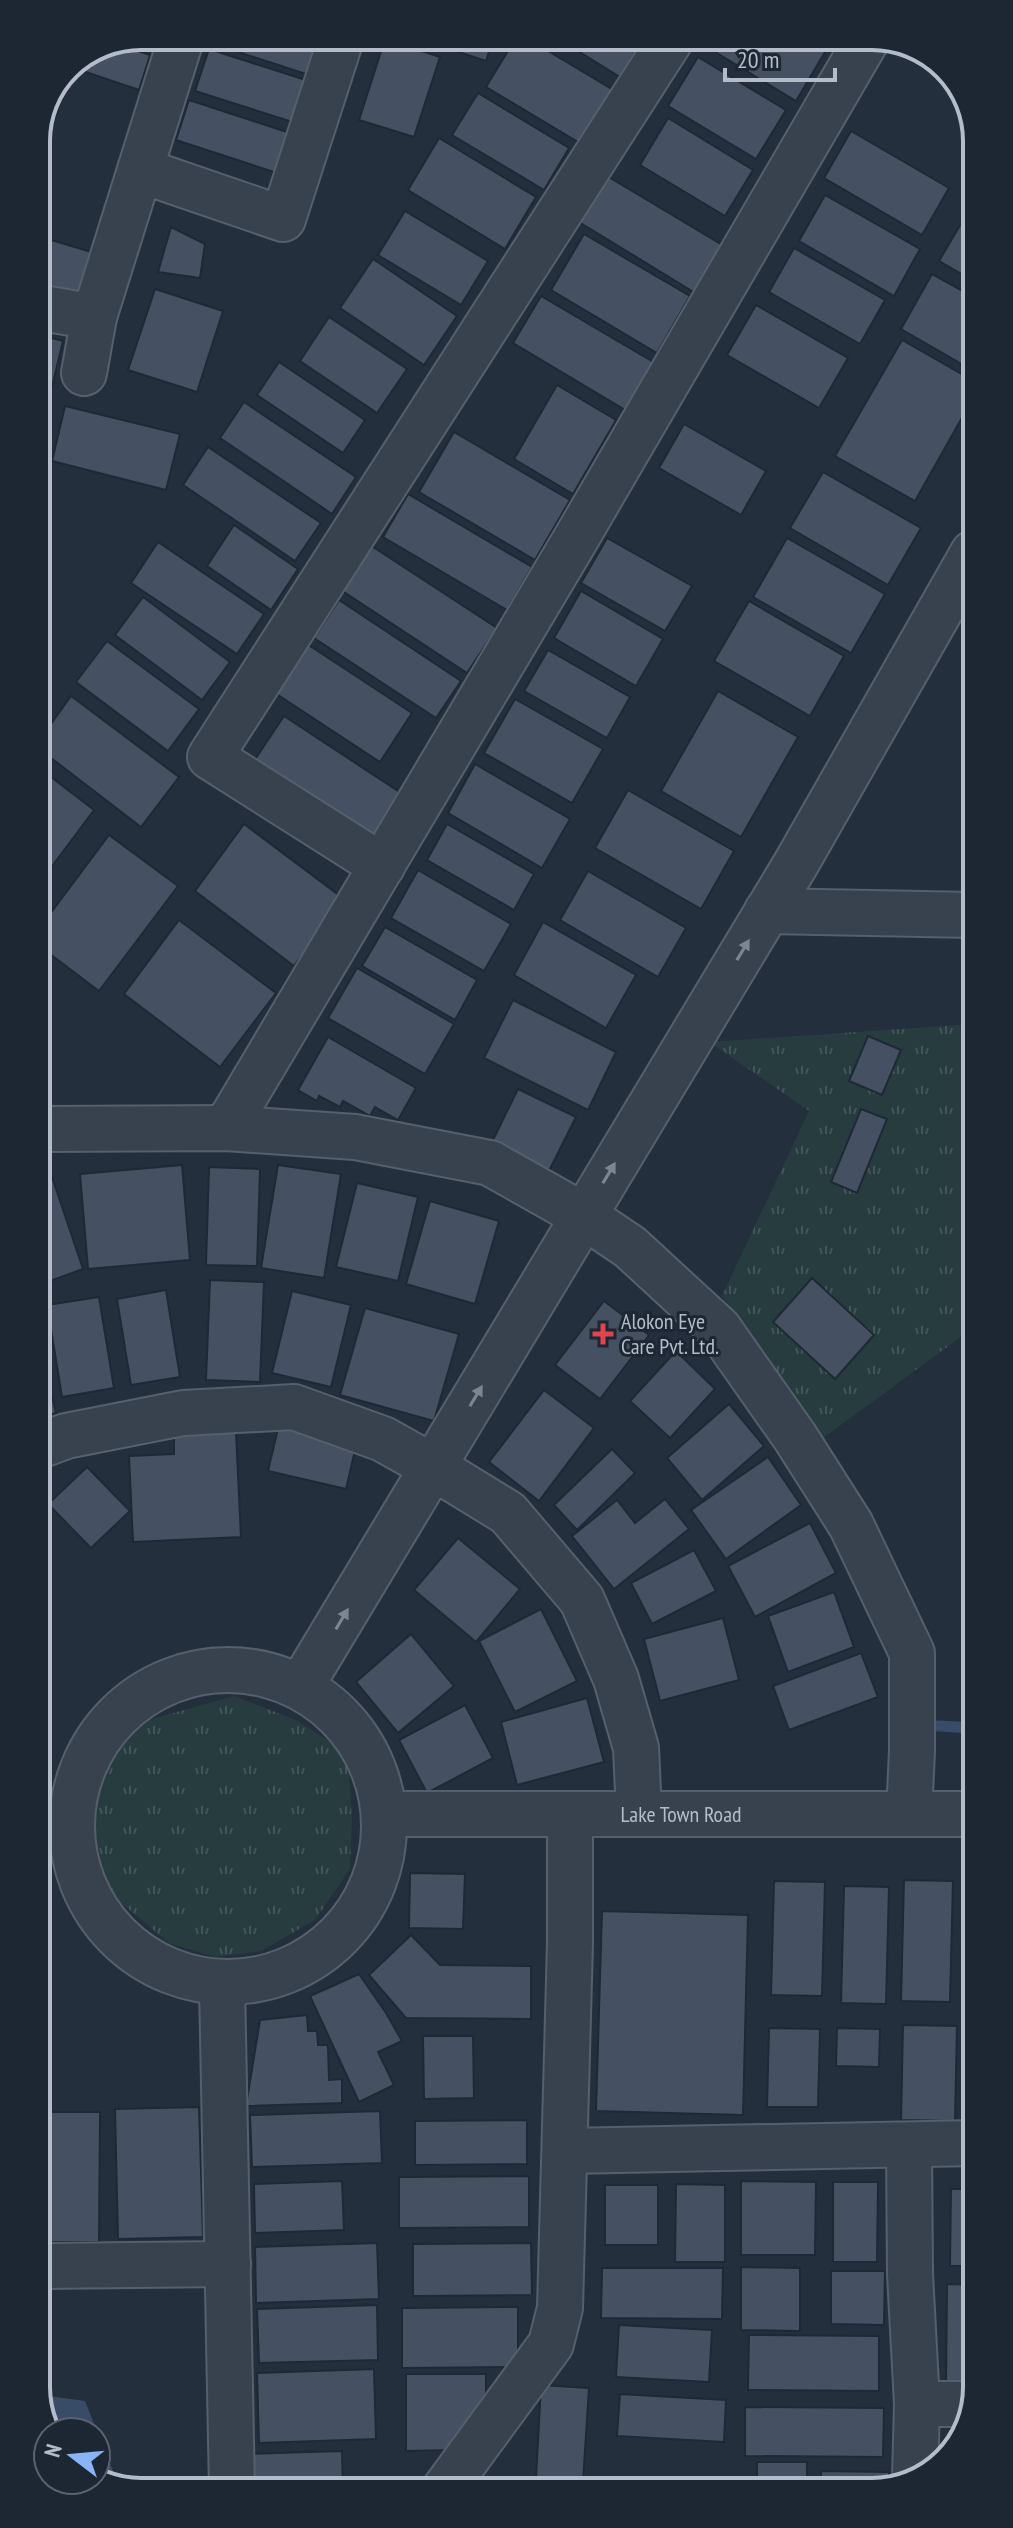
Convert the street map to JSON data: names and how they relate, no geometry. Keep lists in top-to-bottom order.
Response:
{
  "streets": {
    "street": ["Lake Town Road"]
  },
  "places": {
    "health": ["Alokon Eye Care Pvt. Ltd."]
  },
  "scale_bar": "20 m",
  "north": "left"
}
